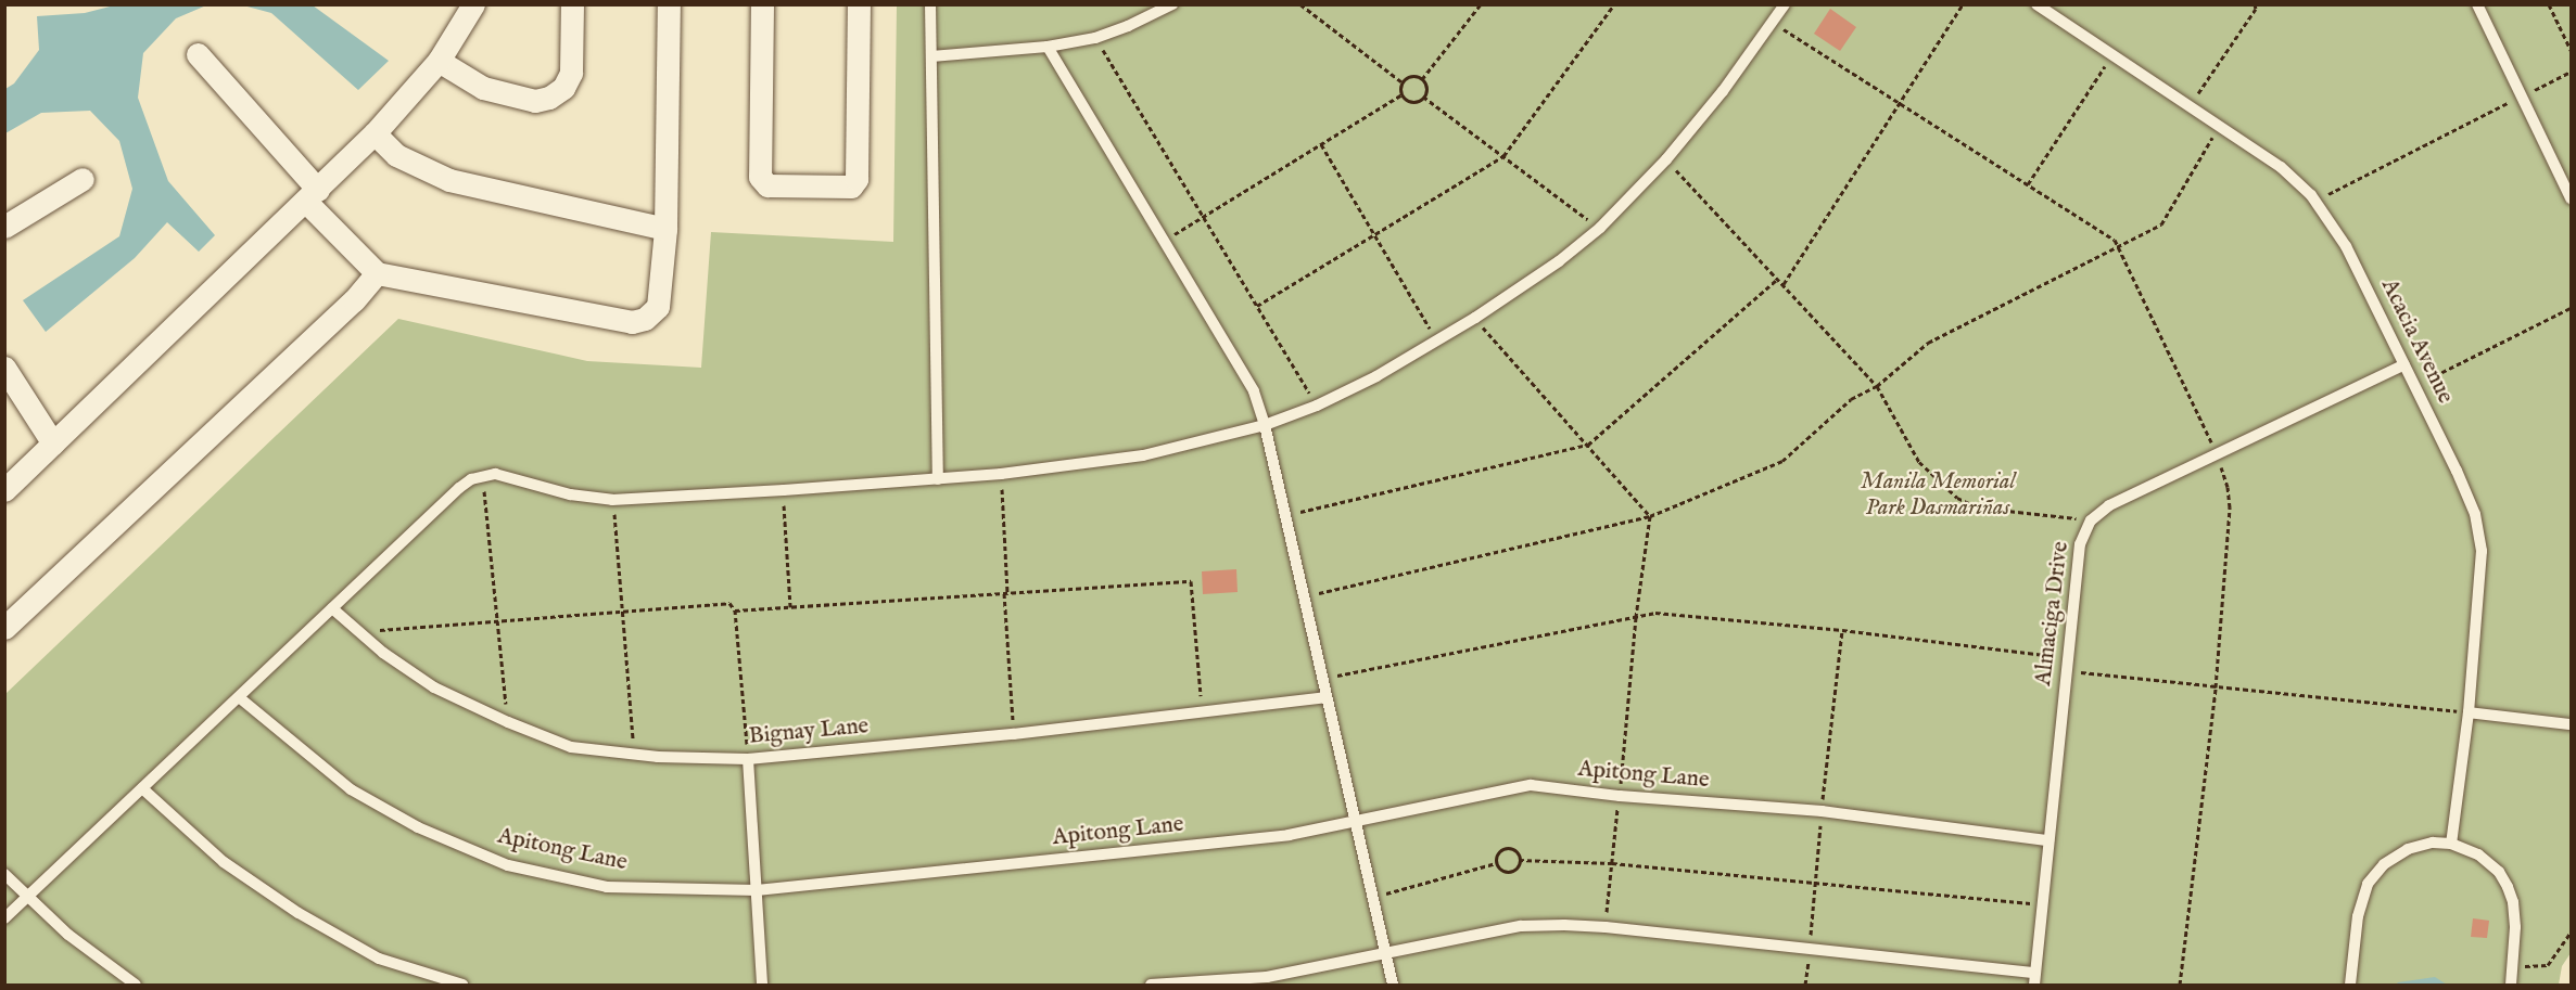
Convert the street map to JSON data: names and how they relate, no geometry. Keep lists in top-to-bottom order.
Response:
{
  "streets": {
    "lane": [
      "Acacia Avenue",
      "Almaciga Drive",
      "Bignay Lane",
      "Apitong Lane"
    ]
  },
  "crossings": [
    ["Acacia Avenue", "Almaciga Drive"],
    ["Almaciga Drive", "Apitong Lane"]
  ],
  "parks": ["Manila Memorial Park Dasmariñas"]
}
